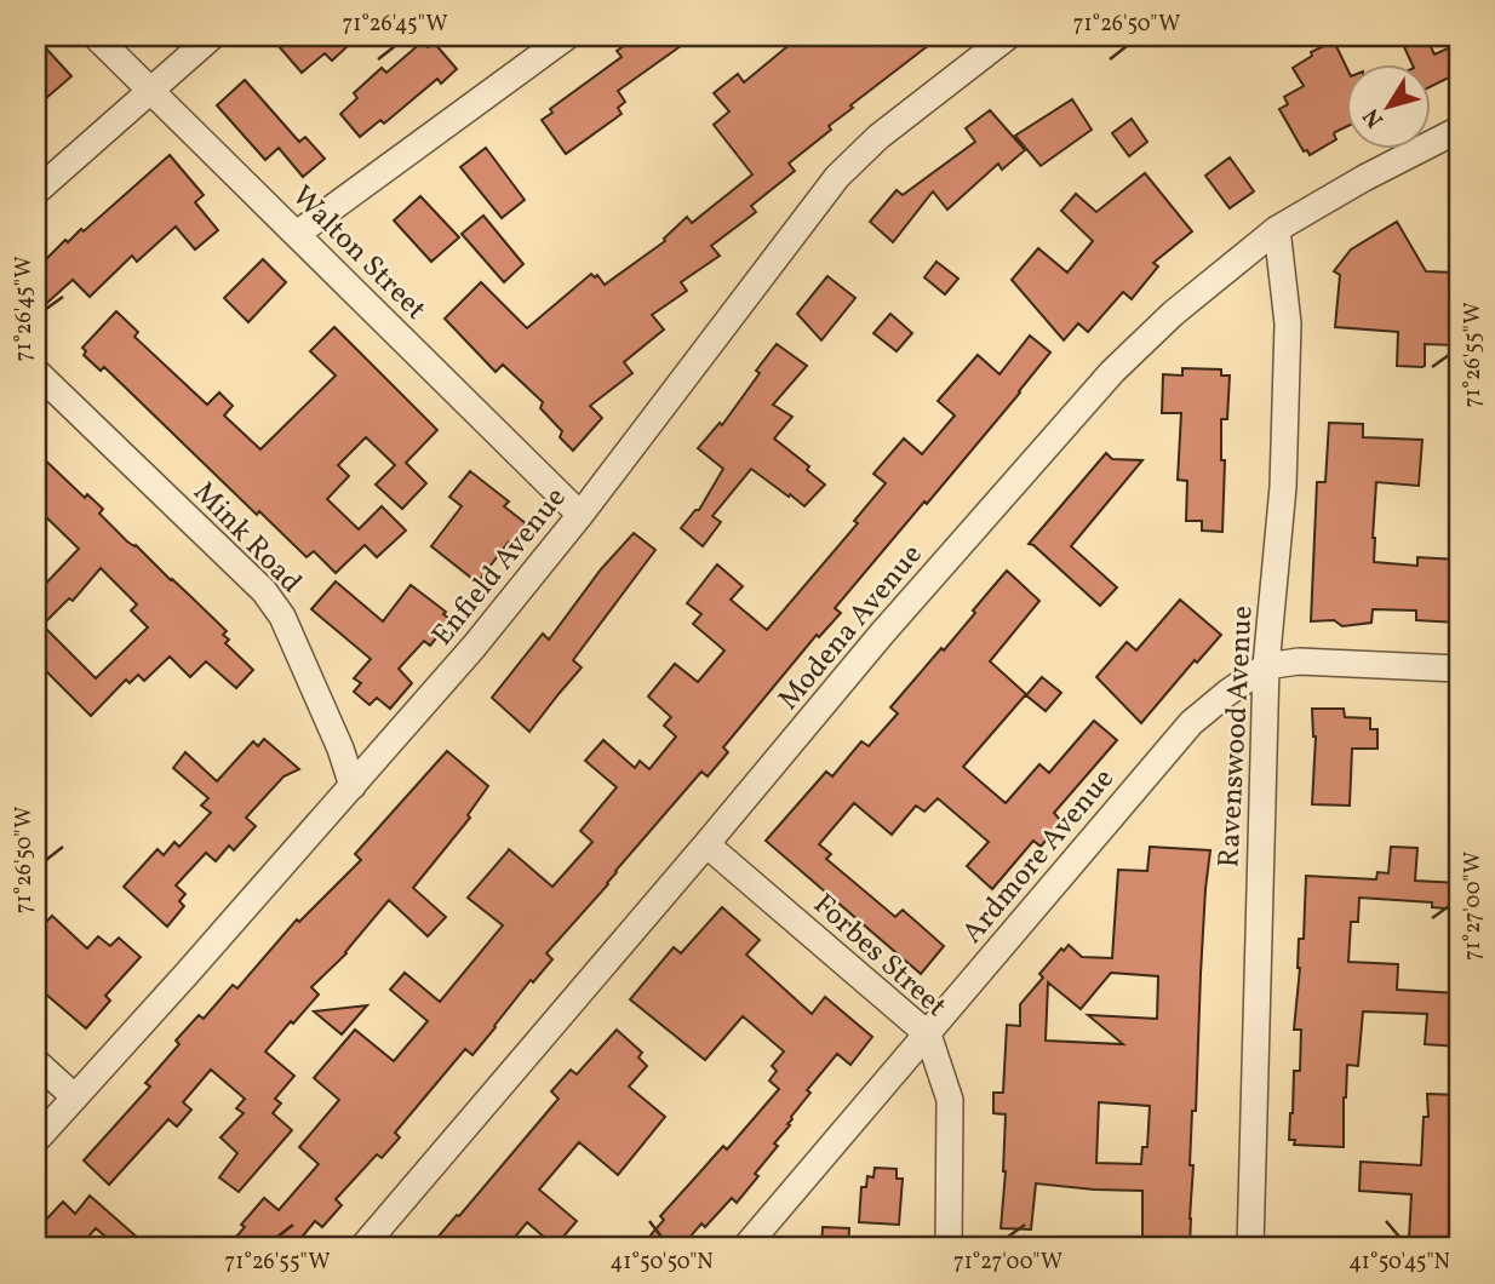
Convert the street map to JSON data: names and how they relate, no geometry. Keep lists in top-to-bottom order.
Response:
{
  "streets": {
    "street": [
      "Walton Street",
      "Mink Road",
      "Enfield Avenue",
      "Modena Avenue",
      "Ravenswood Avenue",
      "Ardmore Avenue",
      "Forbes Street"
    ]
  },
  "crossings": [
    ["Walton Street", "Enfield Avenue"],
    ["Mink Road", "Enfield Avenue"],
    ["Modena Avenue", "Ravenswood Avenue"],
    ["Modena Avenue", "Forbes Street"],
    ["Ravenswood Avenue", "Ardmore Avenue"],
    ["Ardmore Avenue", "Forbes Street"]
  ],
  "north": "bottom left",
  "coordinates": [
    "71°26'45\"W",
    "71°26'50\"W",
    "71°26'55\"W",
    "71°27'00\"W",
    "41°50'50\"N",
    "41°50'45\"N"
  ]
}
